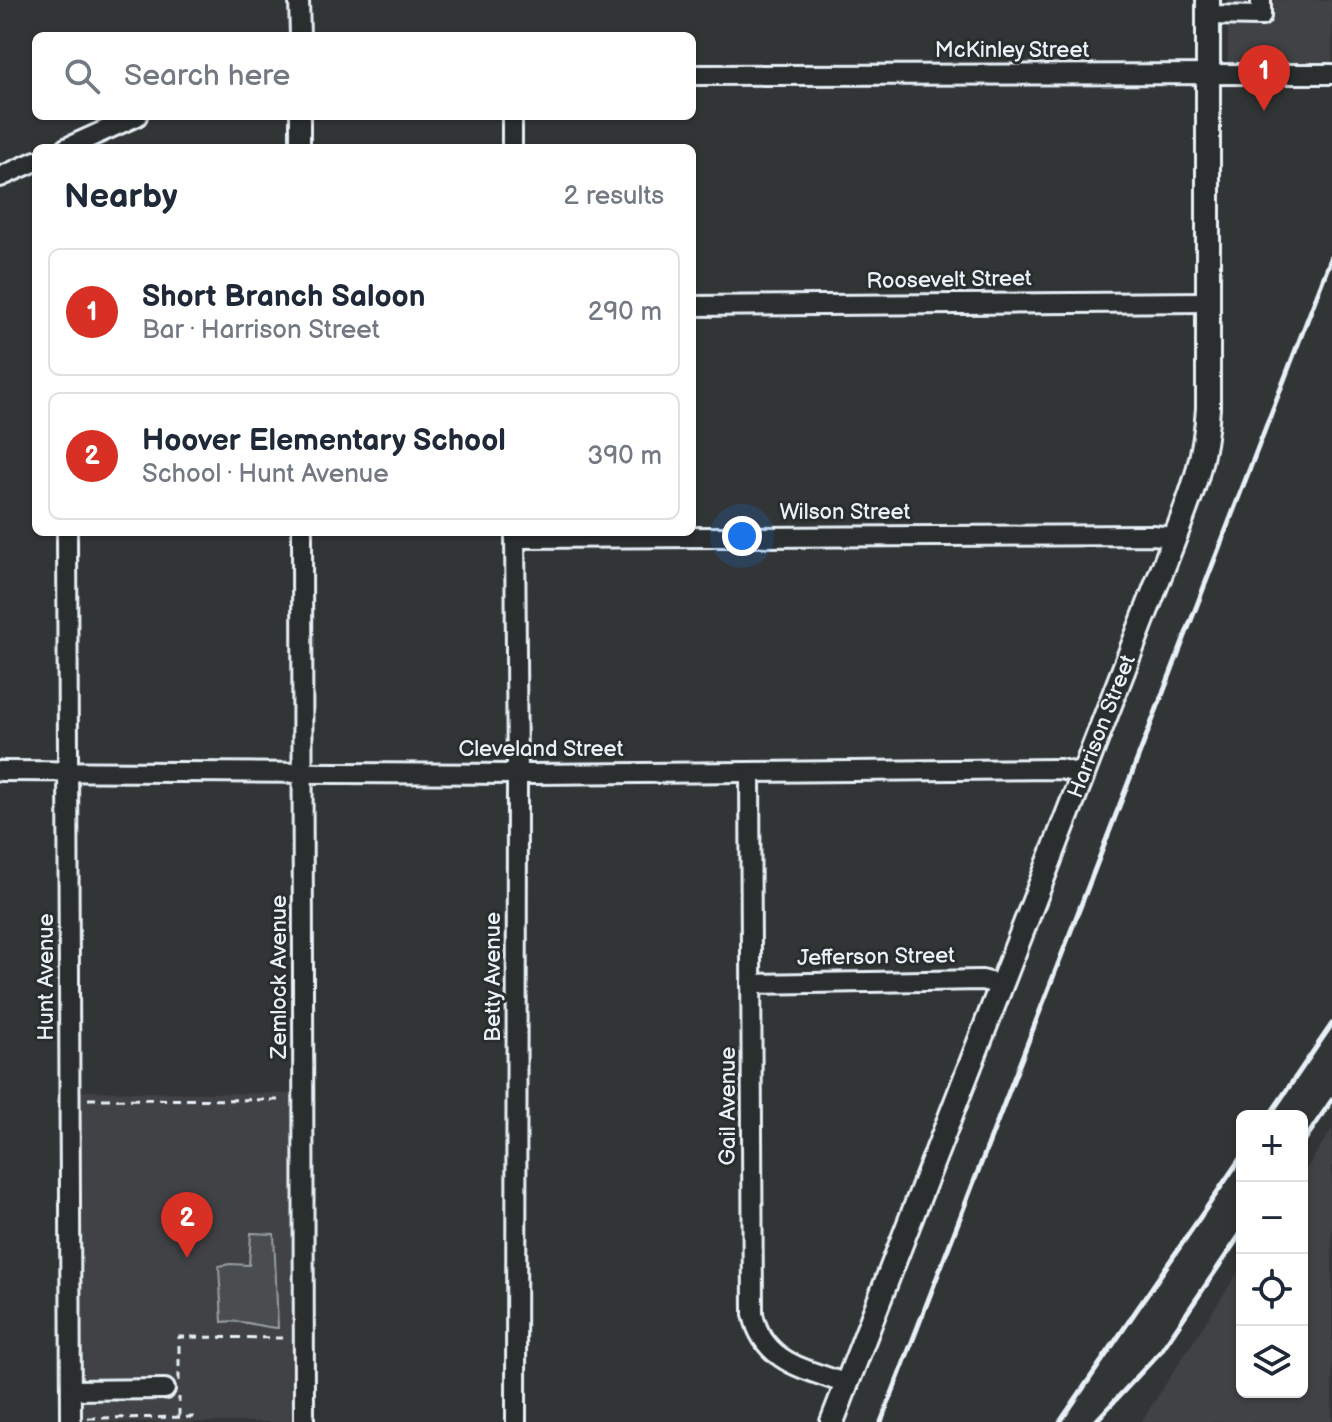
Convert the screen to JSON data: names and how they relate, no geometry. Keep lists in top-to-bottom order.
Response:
{
  "streets": {
    "main road": ["Harrison Street"],
    "street": [
      "McKinley Street",
      "Roosevelt Street",
      "Wilson Street",
      "Cleveland Street",
      "Jefferson Street",
      "Hunt Avenue",
      "Zemlock Avenue",
      "Betty Avenue",
      "Gail Avenue"
    ]
  },
  "crossings": [
    ["McKinley Street", "Harrison Street"],
    ["Roosevelt Street", "Harrison Street"],
    ["Wilson Street", "Harrison Street"],
    ["Harrison Street", "Cleveland Street"],
    ["Harrison Street", "Jefferson Street"],
    ["Harrison Street", "Gail Avenue"],
    ["Cleveland Street", "Hunt Avenue"],
    ["Cleveland Street", "Zemlock Avenue"],
    ["Cleveland Street", "Betty Avenue"],
    ["Cleveland Street", "Gail Avenue"],
    ["Jefferson Street", "Gail Avenue"]
  ],
  "page": {
    "search": "Search here",
    "pins": ["1", "2"],
    "heading": ["Nearby", "2 results"],
    "list": [
      {
        "mark": "1",
        "name": "Short Branch Saloon",
        "note": "Bar · Harrison Street",
        "value": "290 m"
      },
      {
        "mark": "2",
        "name": "Hoover Elementary School",
        "note": "School · Hunt Avenue",
        "value": "390 m"
      }
    ],
    "map_buttons": ["+", "−"]
  }
}
